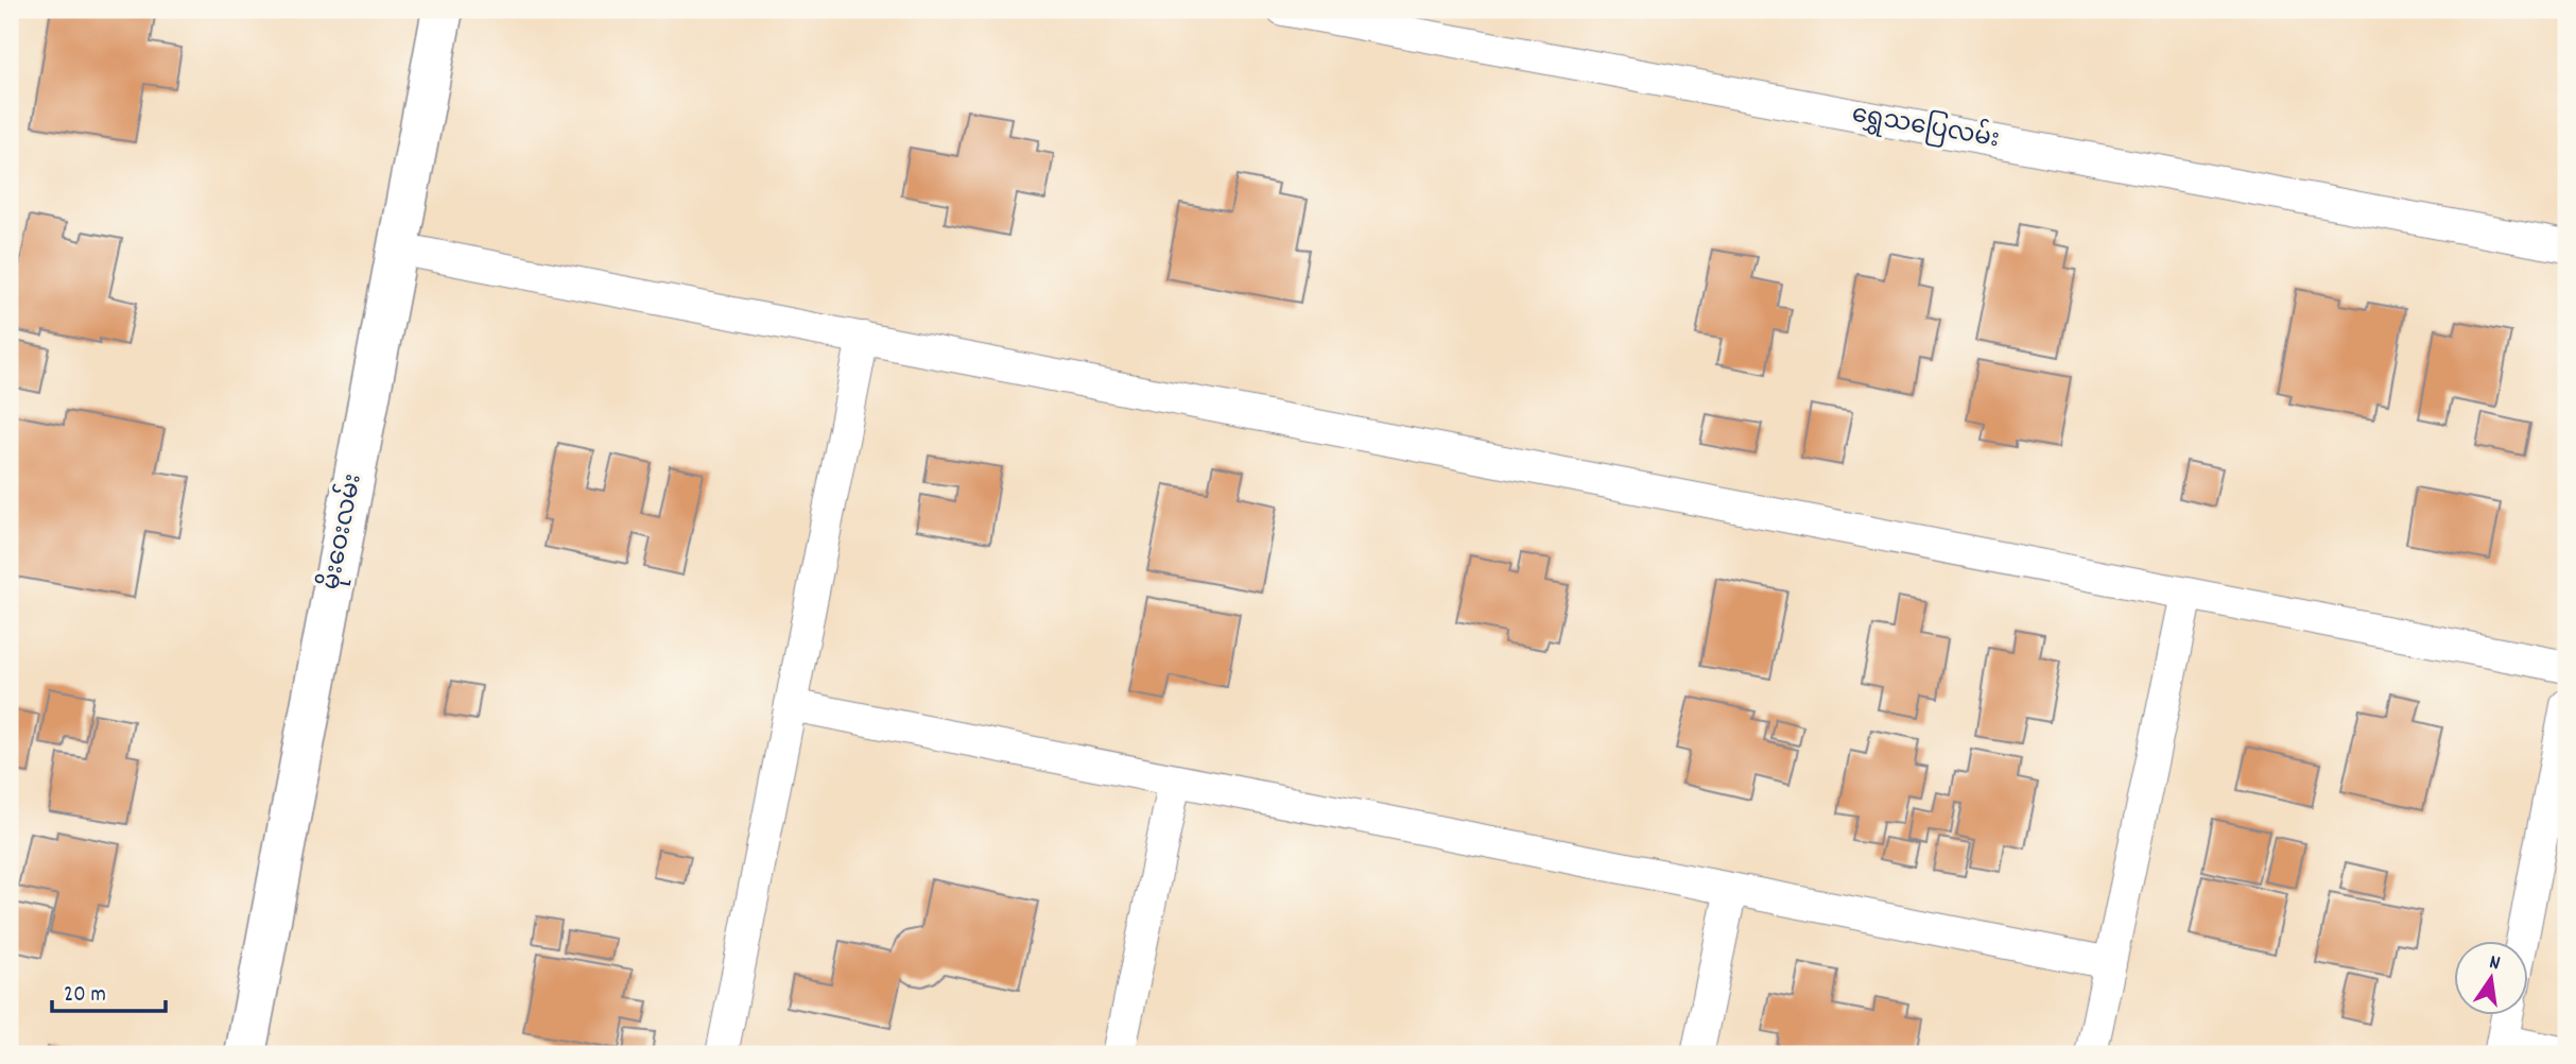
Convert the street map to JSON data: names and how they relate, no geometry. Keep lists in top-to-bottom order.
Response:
{
  "streets": {
    "street": ["ရွှေသပြေလမ်း", "မိုးဝေးလမ်း"]
  },
  "scale_bar": "20 m",
  "north": "top"
}
